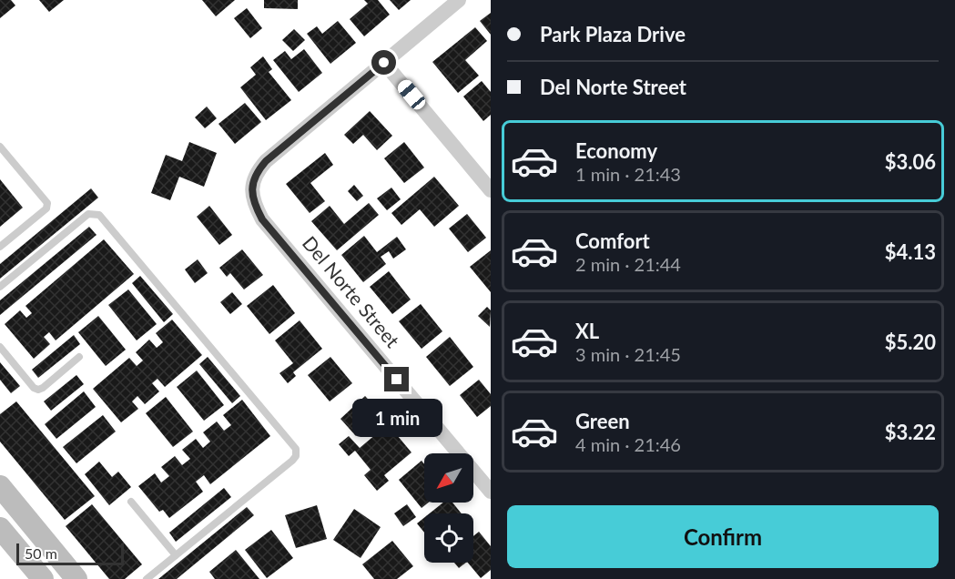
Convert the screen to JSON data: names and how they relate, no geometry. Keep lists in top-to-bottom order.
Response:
{
  "streets": {
    "street": ["Del Norte Street"]
  },
  "scale_bar": "50 m",
  "north": "bottom left",
  "page": {
    "banner": ["Park Plaza Drive", "Del Norte Street"],
    "list": [
      {
        "name": "Economy",
        "note": "1 min · 21:43",
        "value": "$3.06"
      },
      {
        "name": "Comfort",
        "note": "2 min · 21:44",
        "value": "$4.13"
      },
      {
        "name": "XL",
        "note": "3 min · 21:45",
        "value": "$5.20"
      },
      {
        "name": "Green",
        "note": "4 min · 21:46",
        "value": "$3.22"
      }
    ],
    "bubble": "1 min",
    "buttons": "Confirm",
    "scale": "50 m"
  }
}
